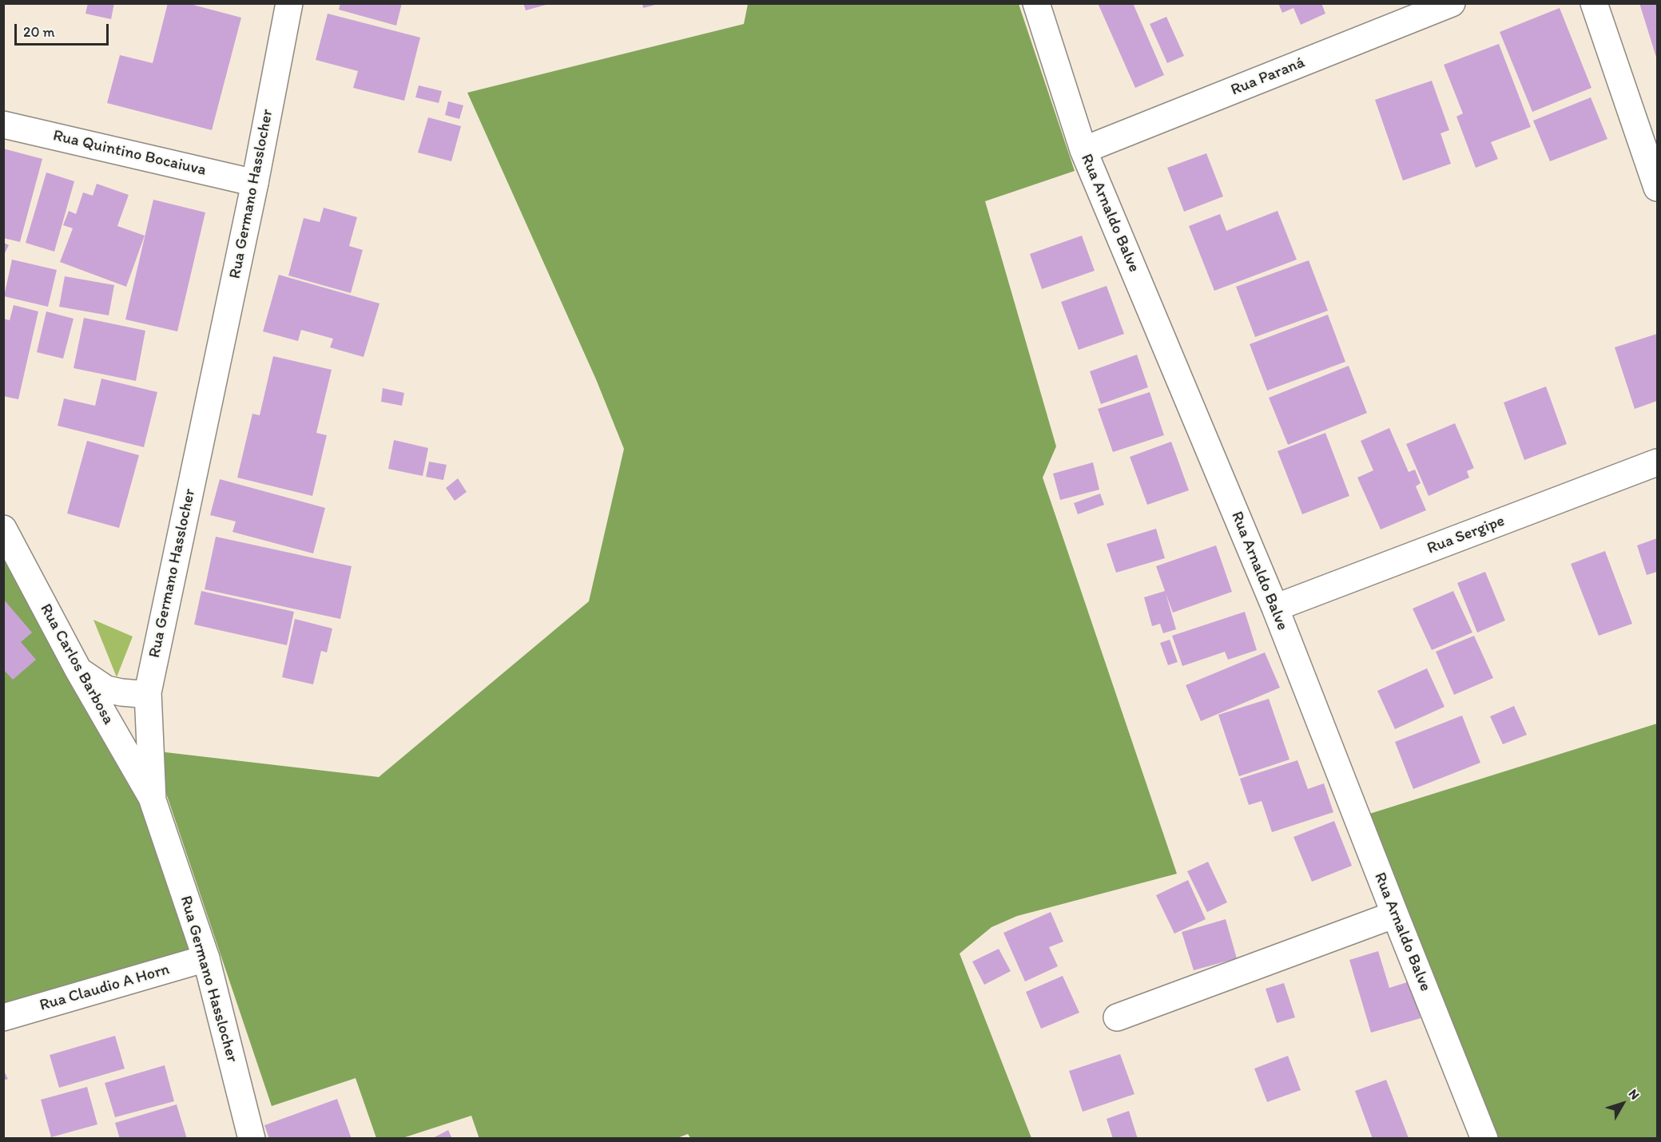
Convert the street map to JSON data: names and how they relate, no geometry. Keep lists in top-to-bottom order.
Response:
{
  "streets": {
    "street": [
      "Rua Paraná",
      "Rua Quintino Bocaiuva",
      "Rua Germano Hasslocher",
      "Rua Arnaldo Balve",
      "Rua Sergipe",
      "Rua Carlos Barbosa",
      "Rua Claudio A Horn"
    ]
  },
  "crossings": [
    ["Rua Paraná", "Rua Arnaldo Balve"],
    ["Rua Quintino Bocaiuva", "Rua Germano Hasslocher"],
    ["Rua Germano Hasslocher", "Rua Carlos Barbosa"],
    ["Rua Germano Hasslocher", "Rua Claudio A Horn"],
    ["Rua Arnaldo Balve", "Rua Sergipe"]
  ],
  "scale_bar": "20 m",
  "north": "top right"
}
